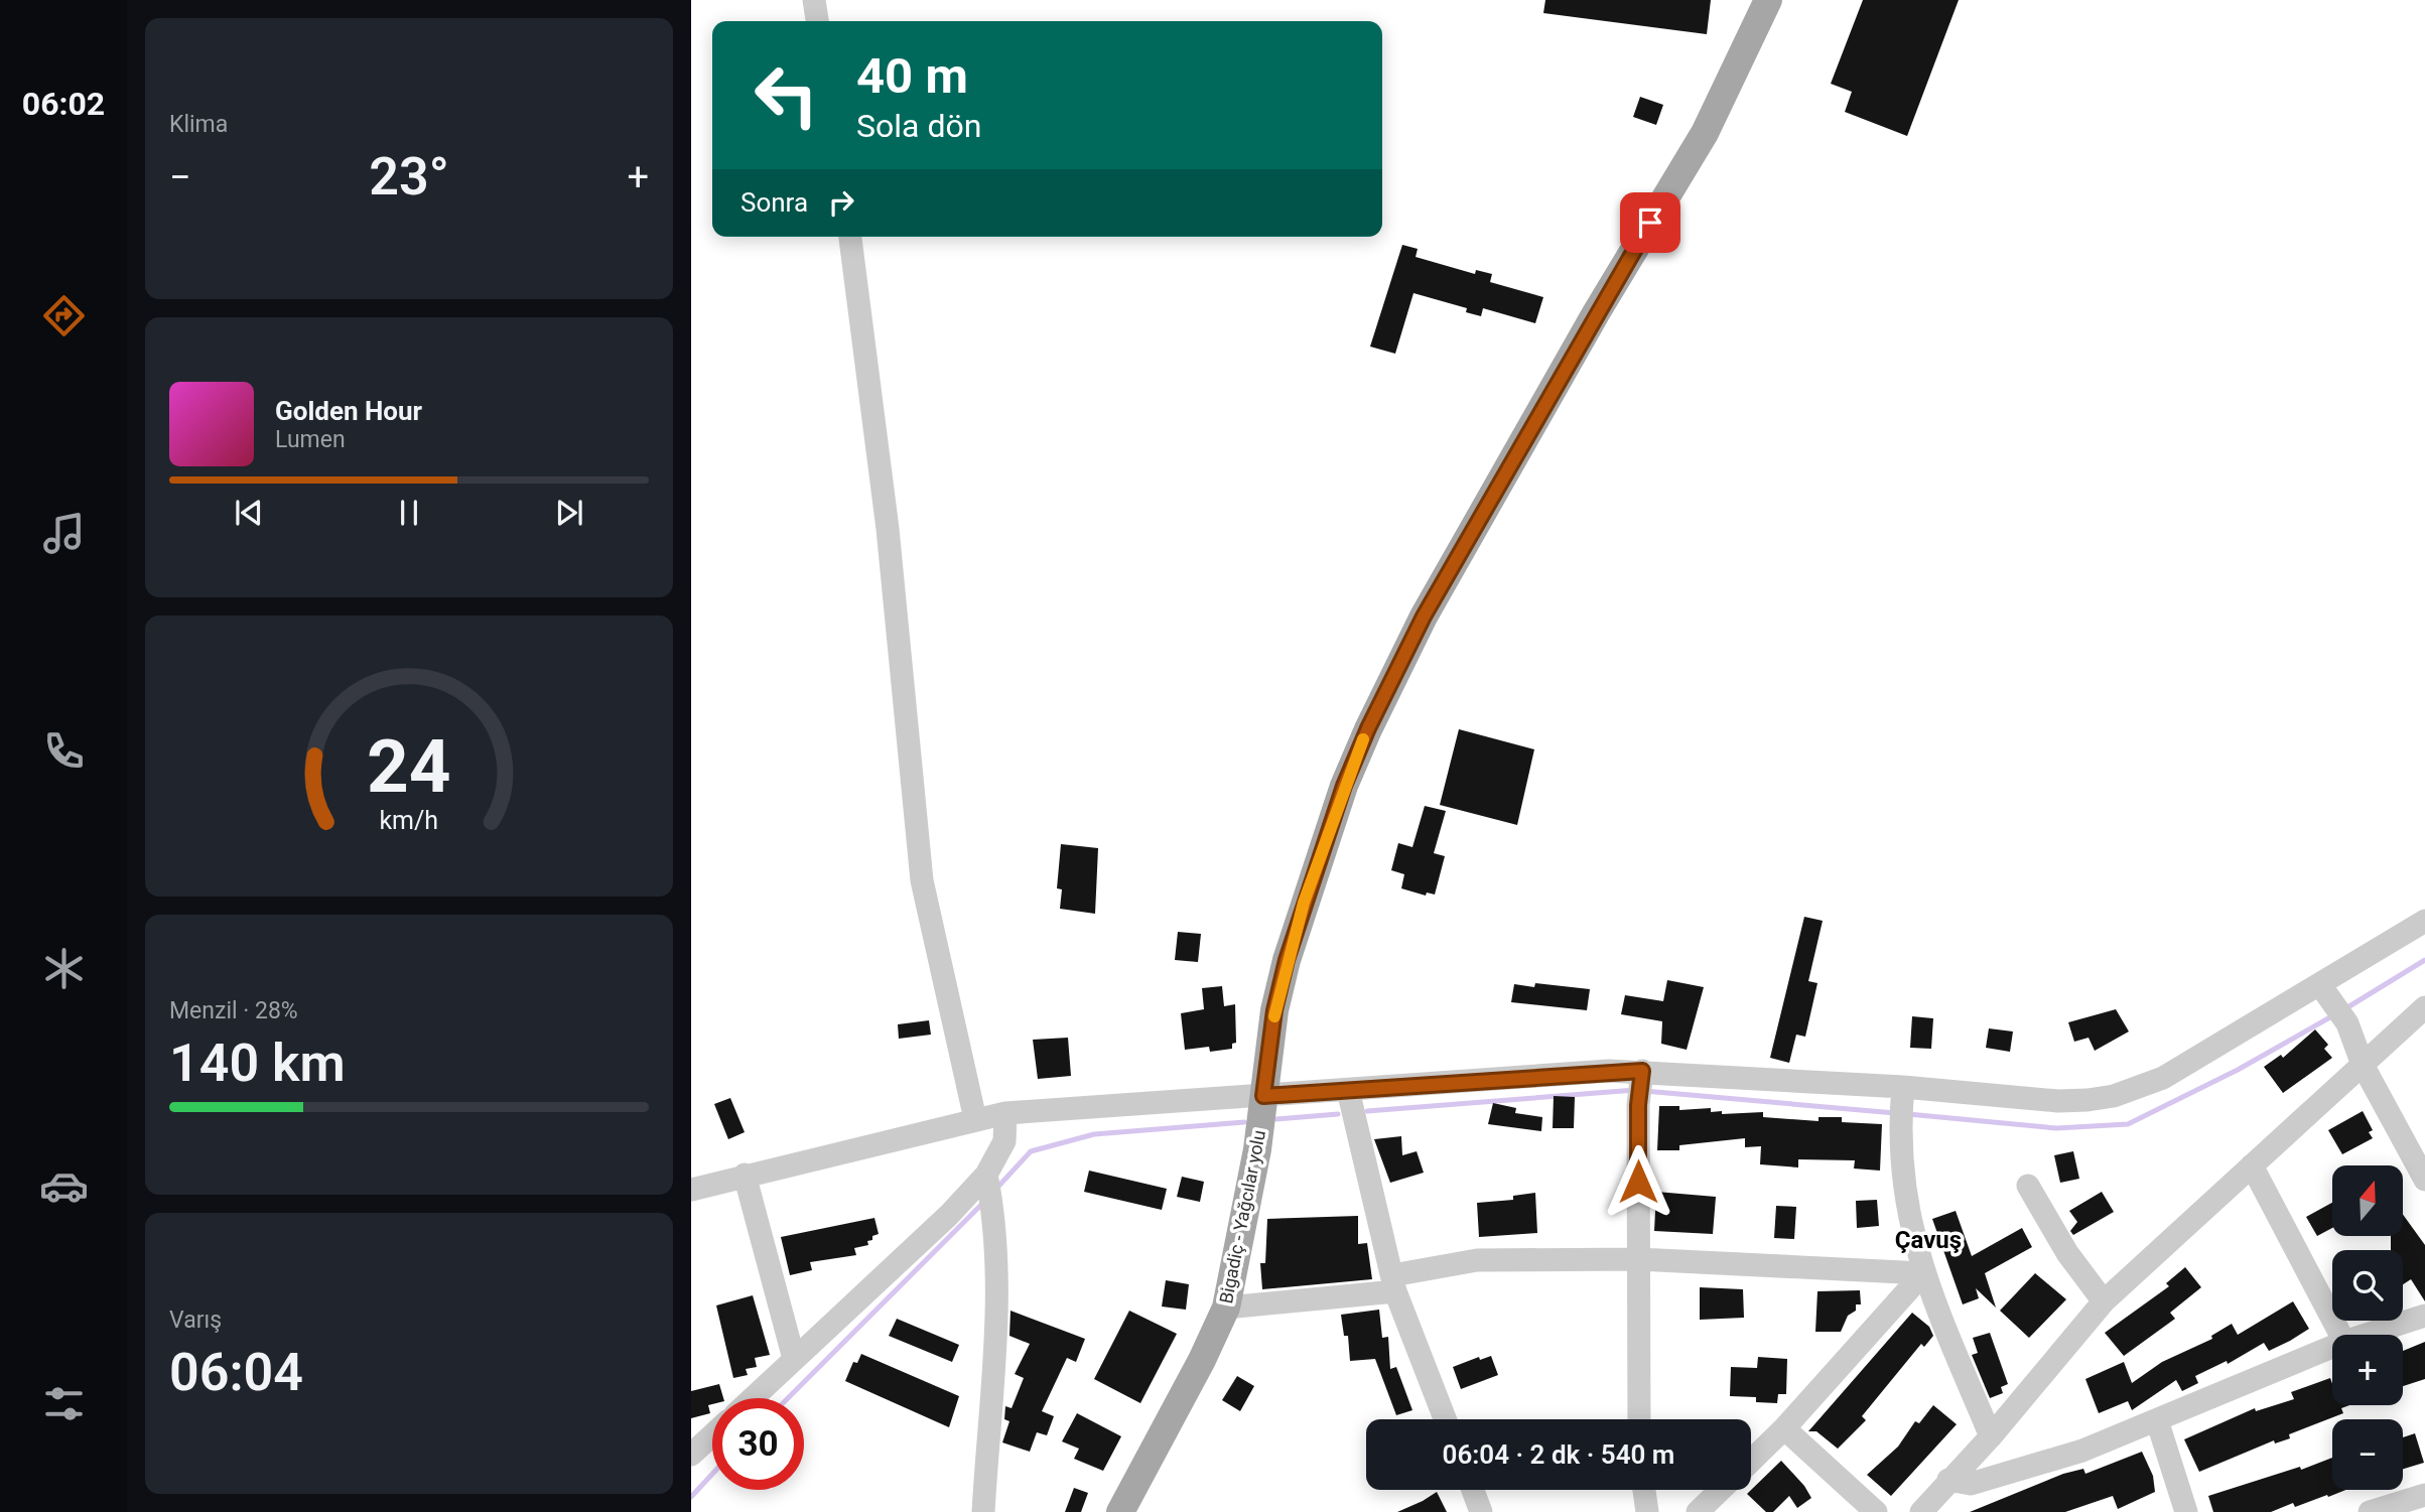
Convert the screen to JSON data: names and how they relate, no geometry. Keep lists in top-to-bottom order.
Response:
{
  "streets": {
    "main road": ["Bigadiç - Yağcılar yolu"]
  },
  "districts": ["Çavuş"],
  "north": "top",
  "page": {
    "tabs": "06:02",
    "tile": [
      "Klima",
      ["Menzil · 28%", "140 km"],
      ["Varış", "06:04"]
    ],
    "turn": ["40 m", "Sola dön"],
    "heat": ["−", "23°", "+"],
    "then": "Sonra",
    "song": ["Golden Hour", "Lumen"],
    "map_buttons": ["+", "−"],
    "limit": "30",
    "trip": "06:04 · 2 dk · 540 m",
    "gauge": ["24", "km/h"]
  }
}
